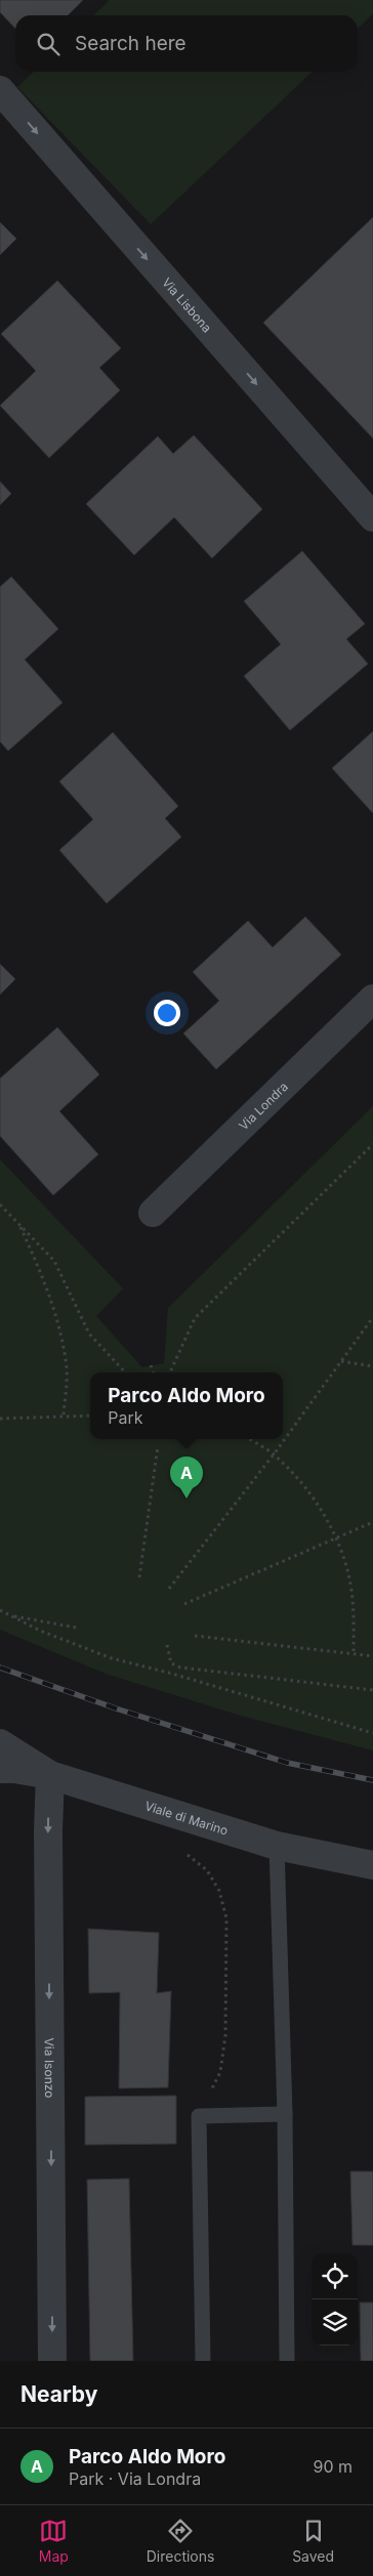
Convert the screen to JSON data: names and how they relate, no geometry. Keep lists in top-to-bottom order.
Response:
{
  "streets": {
    "street": [
      "Via Lisbona",
      "Via Londra",
      "Viale di Marino",
      "Via Isonzo"
    ]
  },
  "crossings": [
    ["Viale di Marino", "Via Isonzo"]
  ],
  "one_way": ["Via Lisbona", "Via Isonzo"],
  "page": {
    "search": "Search here",
    "popup": ["Parco Aldo Moro", "Park"],
    "pins": "A",
    "heading": "Nearby",
    "list": [
      {
        "mark": "A",
        "name": "Parco Aldo Moro",
        "note": "Park · Via Londra",
        "value": "90 m"
      }
    ],
    "nav": ["Map", "Directions", "Saved"]
  }
}
